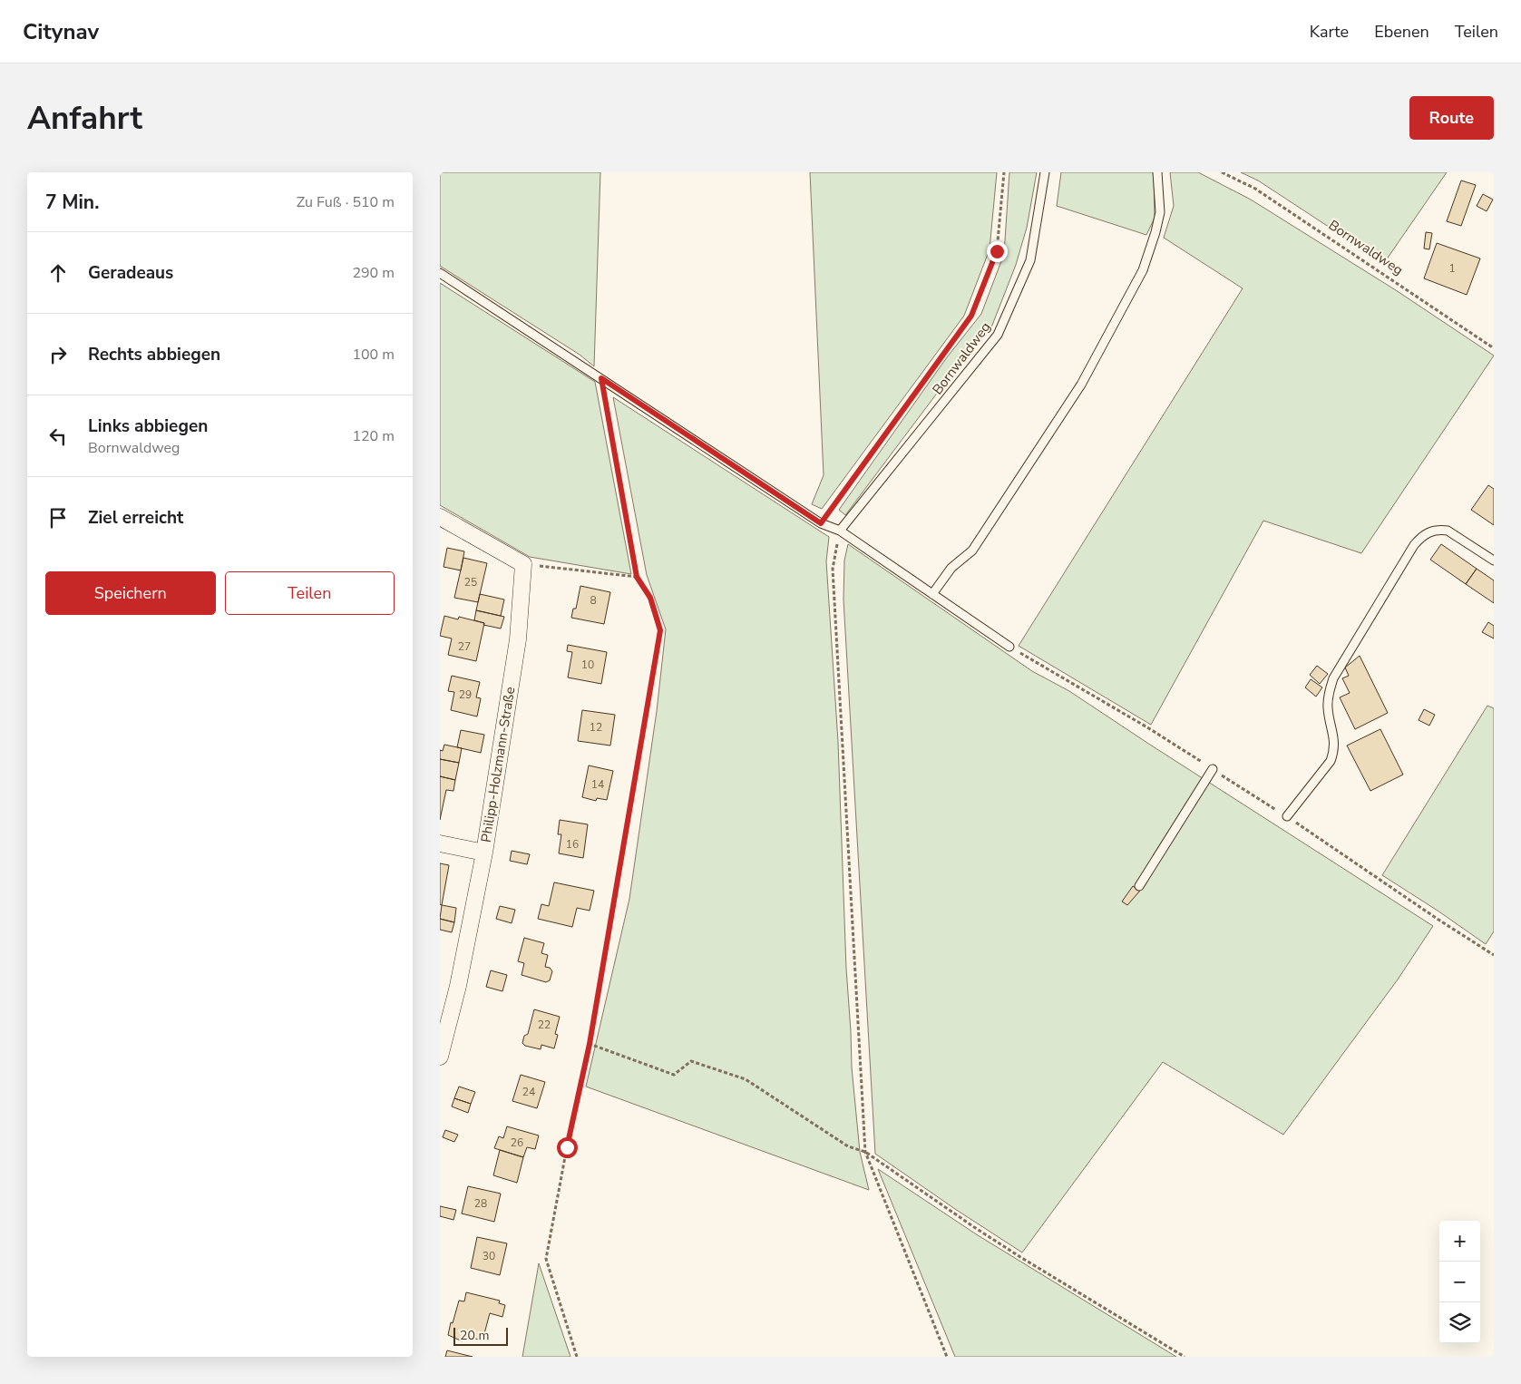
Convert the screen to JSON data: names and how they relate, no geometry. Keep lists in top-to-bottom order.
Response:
{
  "streets": {
    "street": ["Philipp-Holzmann-Straße"],
    "lane": ["Bornwaldweg"]
  },
  "house_numbers": [
    "1",
    "25",
    "8",
    "27",
    "10",
    "29",
    "12",
    "14",
    "16",
    "22",
    "24",
    "26",
    "28",
    "30"
  ],
  "scale_bar": "20 m",
  "page": {
    "header": "Citynav",
    "nav": ["Karte", "Ebenen", "Teilen"],
    "buttons": [
      "Route",
      ["Speichern", "Teilen"]
    ],
    "title": "Anfahrt",
    "heading": ["7 Min.", "Zu Fuß · 510 m"],
    "list": [
      ["Geradeaus", "290 m"],
      ["Rechts abbiegen", "100 m"],
      ["Links abbiegen", "Bornwaldweg", "120 m"],
      "Ziel erreicht"
    ],
    "map_buttons": ["+", "−"],
    "scale": "20 m"
  }
}
